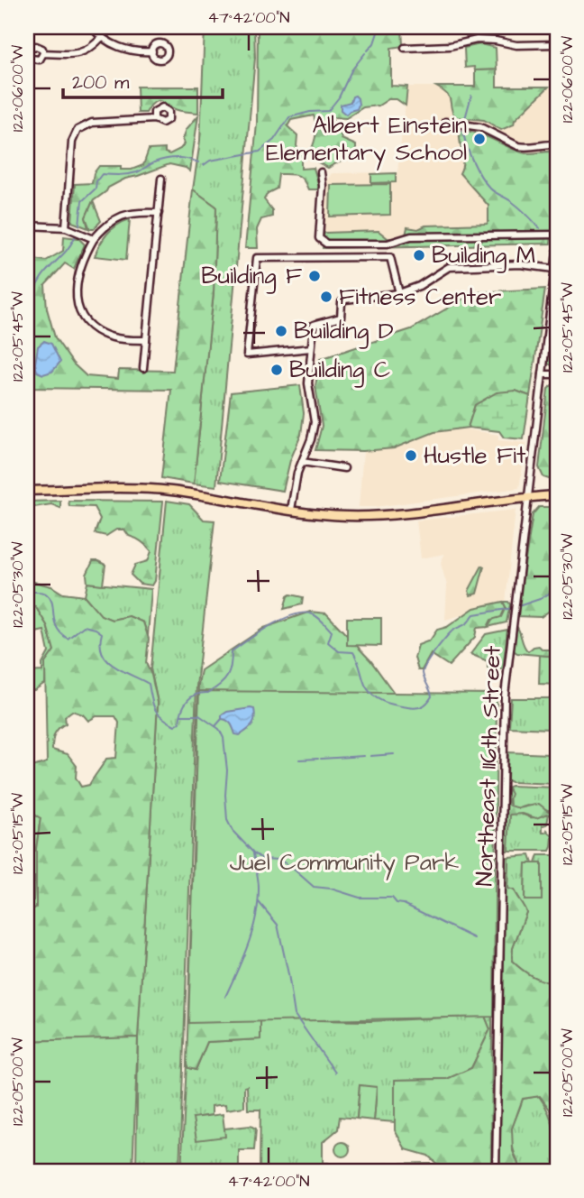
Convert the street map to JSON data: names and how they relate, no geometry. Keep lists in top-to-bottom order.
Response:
{
  "streets": {
    "street": ["Northeast 116th Street"]
  },
  "parks": ["Juel Community Park"],
  "places": [
    "Albert Einstein Elementary School",
    "Building M",
    "Building F",
    "Fitness Center",
    "Building D",
    "Building C",
    "Hustle Fit"
  ],
  "scale_bar": "200 m",
  "coordinates": [
    "47°42'00\"N",
    "122°06'00\"W",
    "122°05'45\"W",
    "122°05'30\"W",
    "122°05'15\"W",
    "122°05'00\"W"
  ]
}
